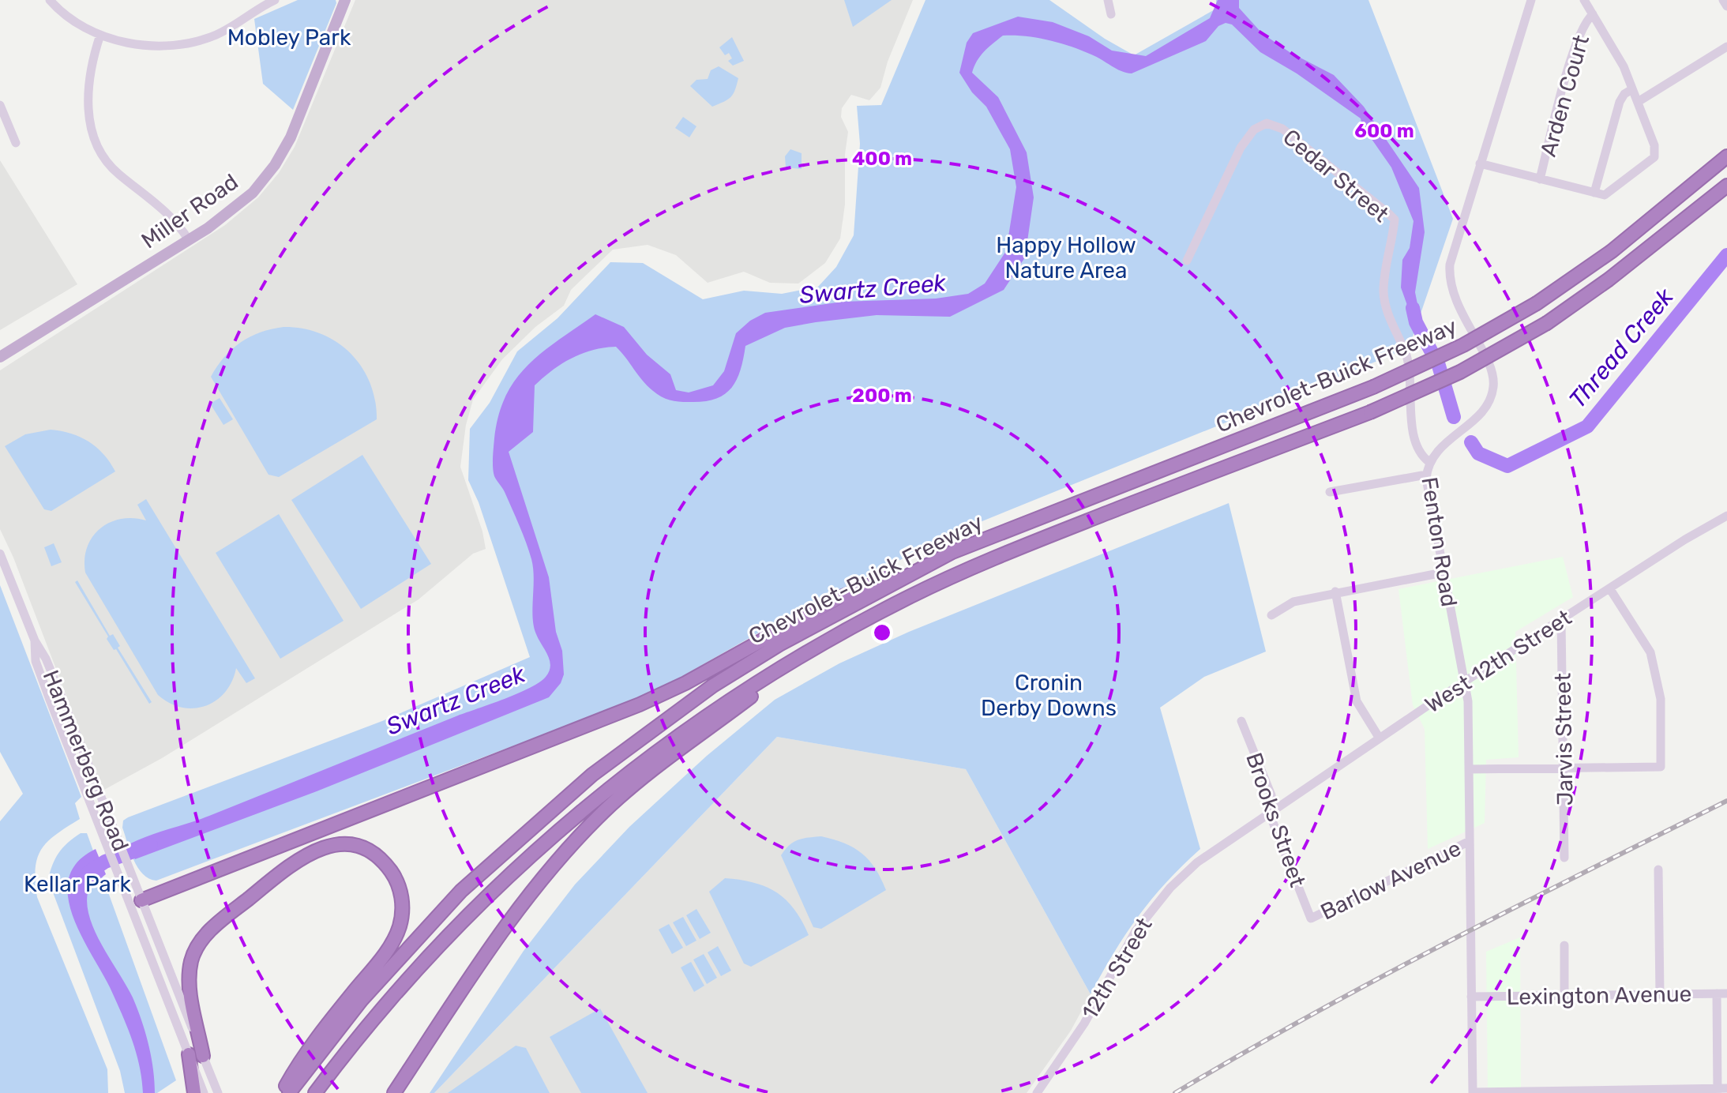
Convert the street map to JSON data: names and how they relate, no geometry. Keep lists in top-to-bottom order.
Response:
{
  "streets": {
    "highway": ["Chevrolet-Buick Freeway"],
    "main road": ["Miller Road"],
    "street": [
      "Arden Court",
      "Cedar Street",
      "Fenton Road",
      "West 12th Street",
      "Jarvis Street",
      "Hammerberg Road",
      "Brooks Street",
      "Barlow Avenue",
      "12th Street",
      "Lexington Avenue"
    ]
  },
  "crossings": [
    ["Cedar Street", "Fenton Road"],
    ["Fenton Road", "West 12th Street"],
    ["Fenton Road", "Barlow Avenue"],
    ["Fenton Road", "Lexington Avenue"],
    ["West 12th Street", "Jarvis Street"],
    ["West 12th Street", "Brooks Street"],
    ["West 12th Street", "12th Street"],
    ["Brooks Street", "Barlow Avenue"],
    ["Brooks Street", "12th Street"]
  ],
  "water": ["Swartz Creek", "Thread Creek"],
  "parks": [
    "Mobley Park",
    "Happy Hollow Nature Area",
    "Cronin Derby Downs",
    "Kellar Park"
  ],
  "rings": ["600 m", "400 m", "200 m"]
}
